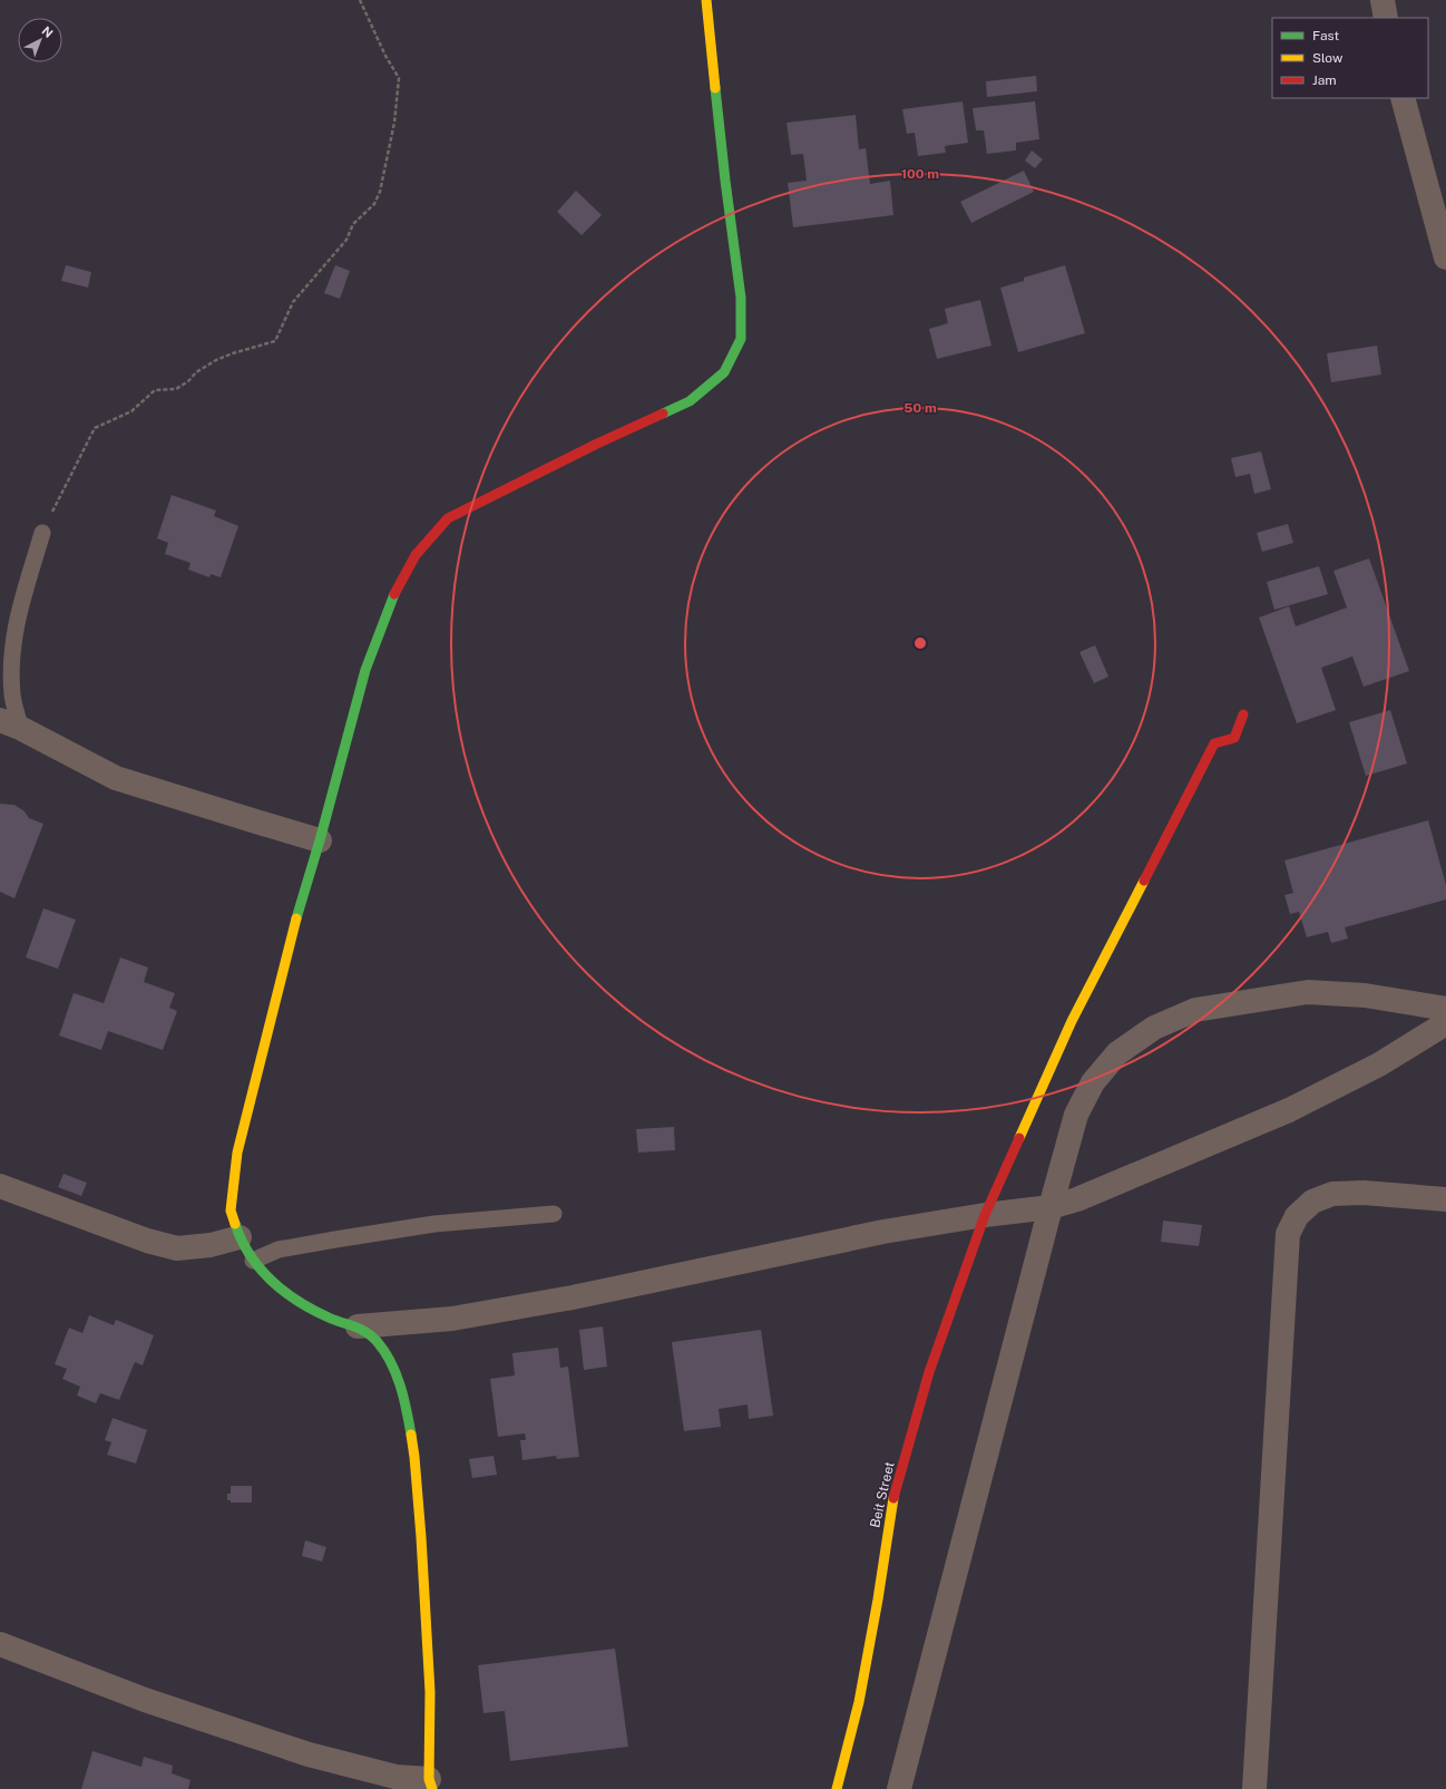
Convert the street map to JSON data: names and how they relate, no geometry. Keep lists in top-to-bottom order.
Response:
{
  "streets": {
    "street": ["Beit Street"]
  },
  "legend": ["Fast", "Slow", "Jam"],
  "north": "top right",
  "rings": ["100 m", "50 m"]
}
